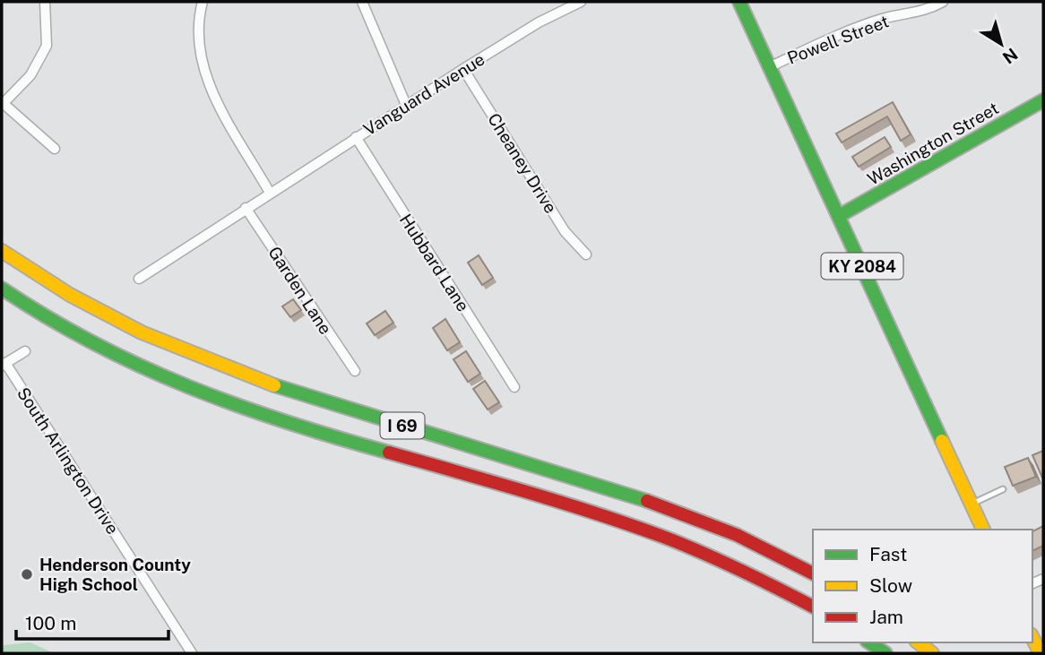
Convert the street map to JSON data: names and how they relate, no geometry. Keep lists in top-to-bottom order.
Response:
{
  "streets": {
    "main road": ["Washington Street", "KY 2084", "I 69"],
    "street": [
      "Powell Street",
      "Vanguard Avenue",
      "Cheaney Drive",
      "Hubbard Lane",
      "Garden Lane",
      "South Arlington Drive"
    ]
  },
  "crossings": [
    ["Powell Street", "KY 2084"],
    ["Vanguard Avenue", "Cheaney Drive"],
    ["Vanguard Avenue", "Hubbard Lane"],
    ["Vanguard Avenue", "Garden Lane"],
    ["Washington Street", "KY 2084"]
  ],
  "places": ["Henderson County High School"],
  "legend": ["Fast", "Slow", "Jam"],
  "scale_bar": "100 m",
  "north": "bottom right"
}
